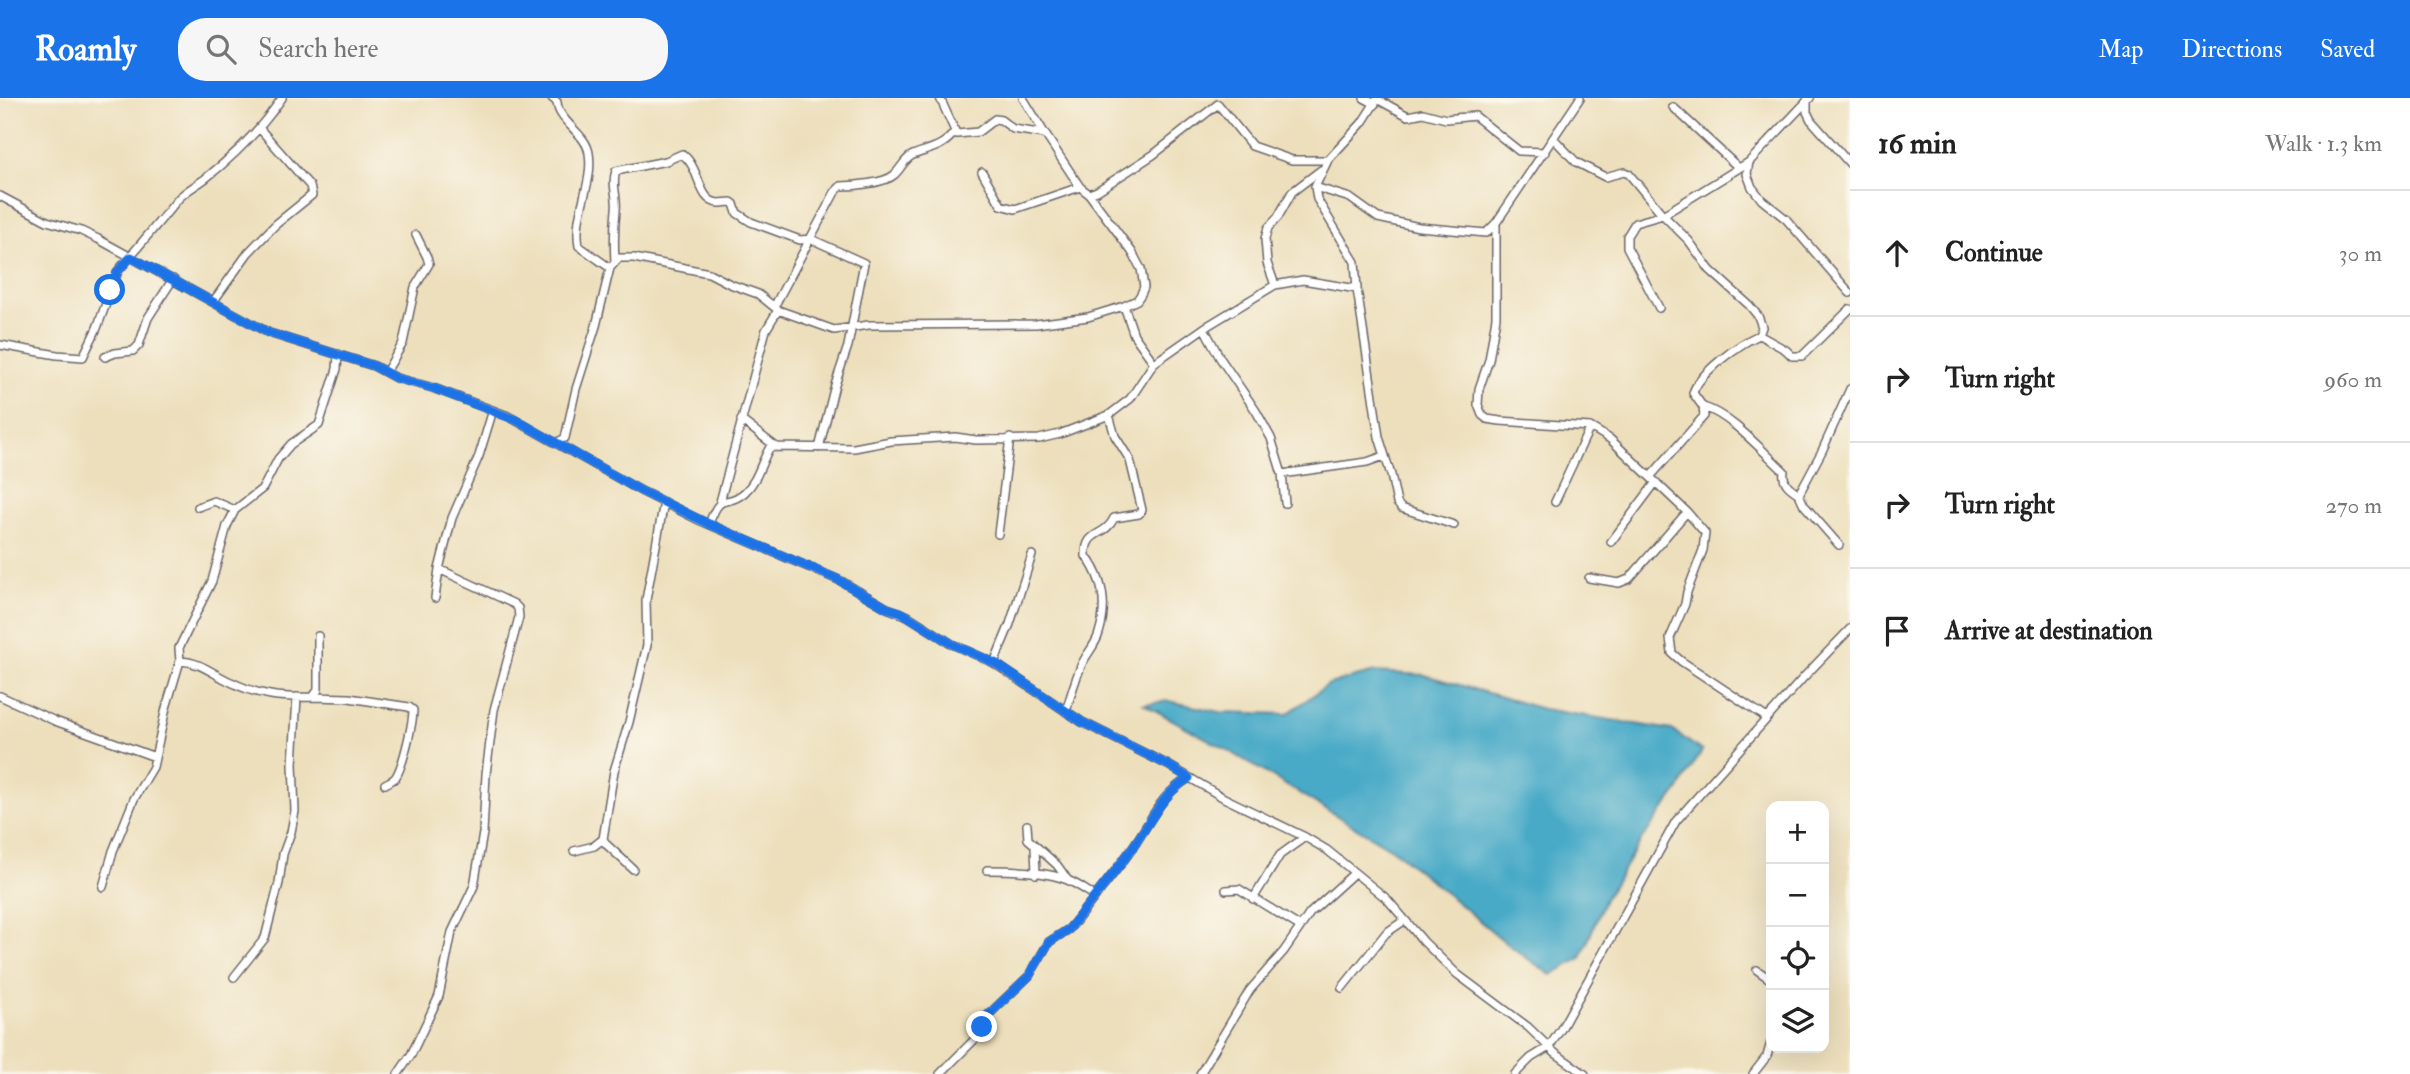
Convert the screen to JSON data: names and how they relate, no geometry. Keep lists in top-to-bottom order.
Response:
{
  "page": {
    "header": "Roamly",
    "search": "Search here",
    "nav": ["Map", "Directions", "Saved"],
    "heading": ["16 min", "Walk · 1.3 km"],
    "list": [
      ["Continue", "30 m"],
      ["Turn right", "960 m"],
      ["Turn right", "270 m"],
      "Arrive at destination"
    ],
    "map_buttons": ["+", "−"]
  }
}
